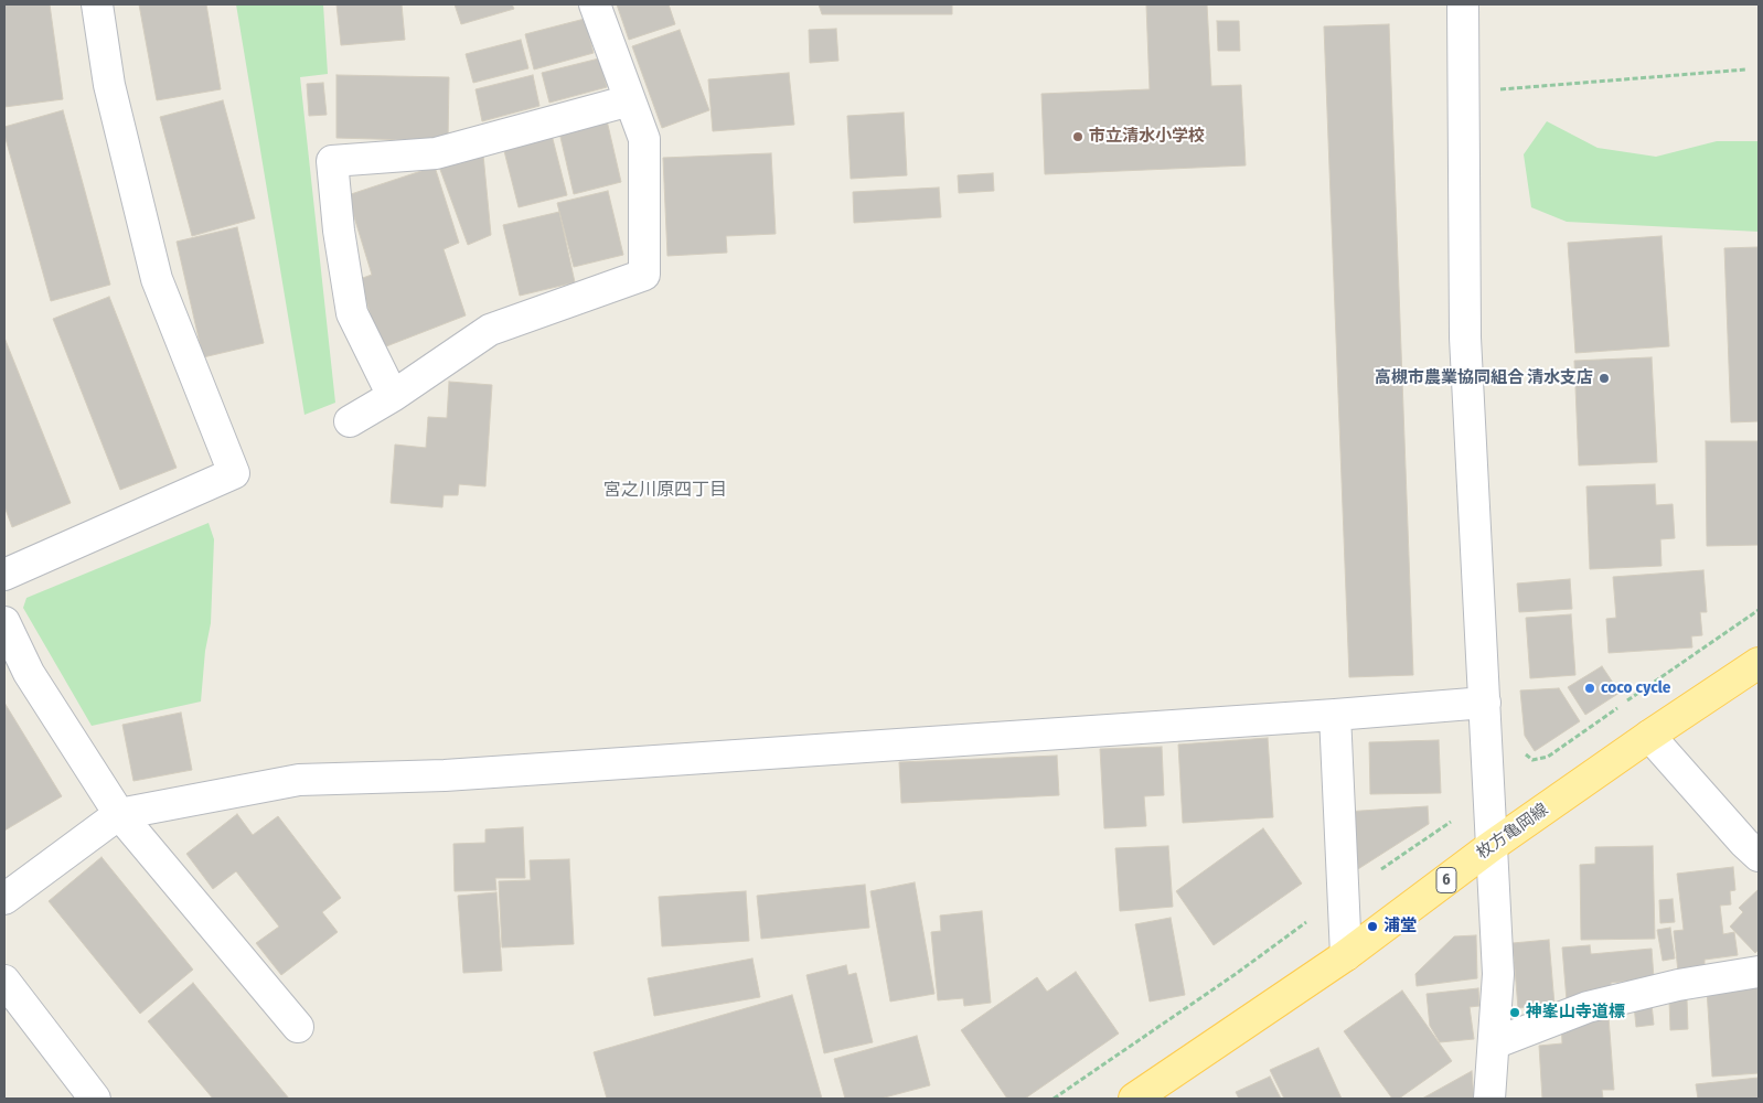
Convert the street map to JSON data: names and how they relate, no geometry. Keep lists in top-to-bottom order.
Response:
{
  "streets": {
    "main road": ["枚方亀岡線", "6"]
  },
  "districts": ["宮之川原四丁目"],
  "places": [
    "市立清水小学校",
    "高槻市農業協同組合 清水支店",
    "coco cycle",
    "浦堂",
    "神峯山寺道標"
  ]
}
